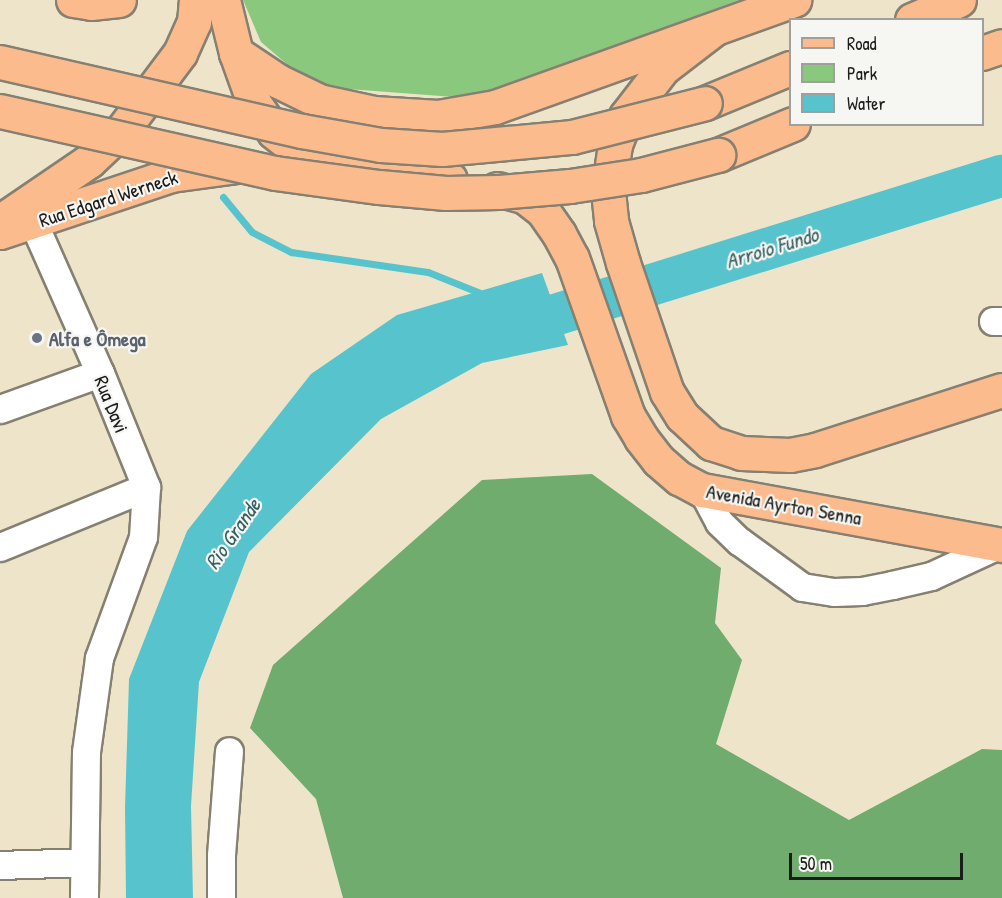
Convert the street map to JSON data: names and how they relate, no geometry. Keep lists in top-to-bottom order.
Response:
{
  "streets": {
    "main road": ["Rua Edgard Werneck", "Avenida Ayrton Senna"],
    "street": ["Rua Davi"]
  },
  "crossings": [
    ["Rua Edgard Werneck", "Rua Davi"],
    ["Rua Edgard Werneck", "Avenida Ayrton Senna"]
  ],
  "water": ["Arroio Fundo", "Rio Grande"],
  "places": ["Alfa e Ômega"],
  "legend": ["Road", "Park", "Water"],
  "scale_bar": "50 m"
}
